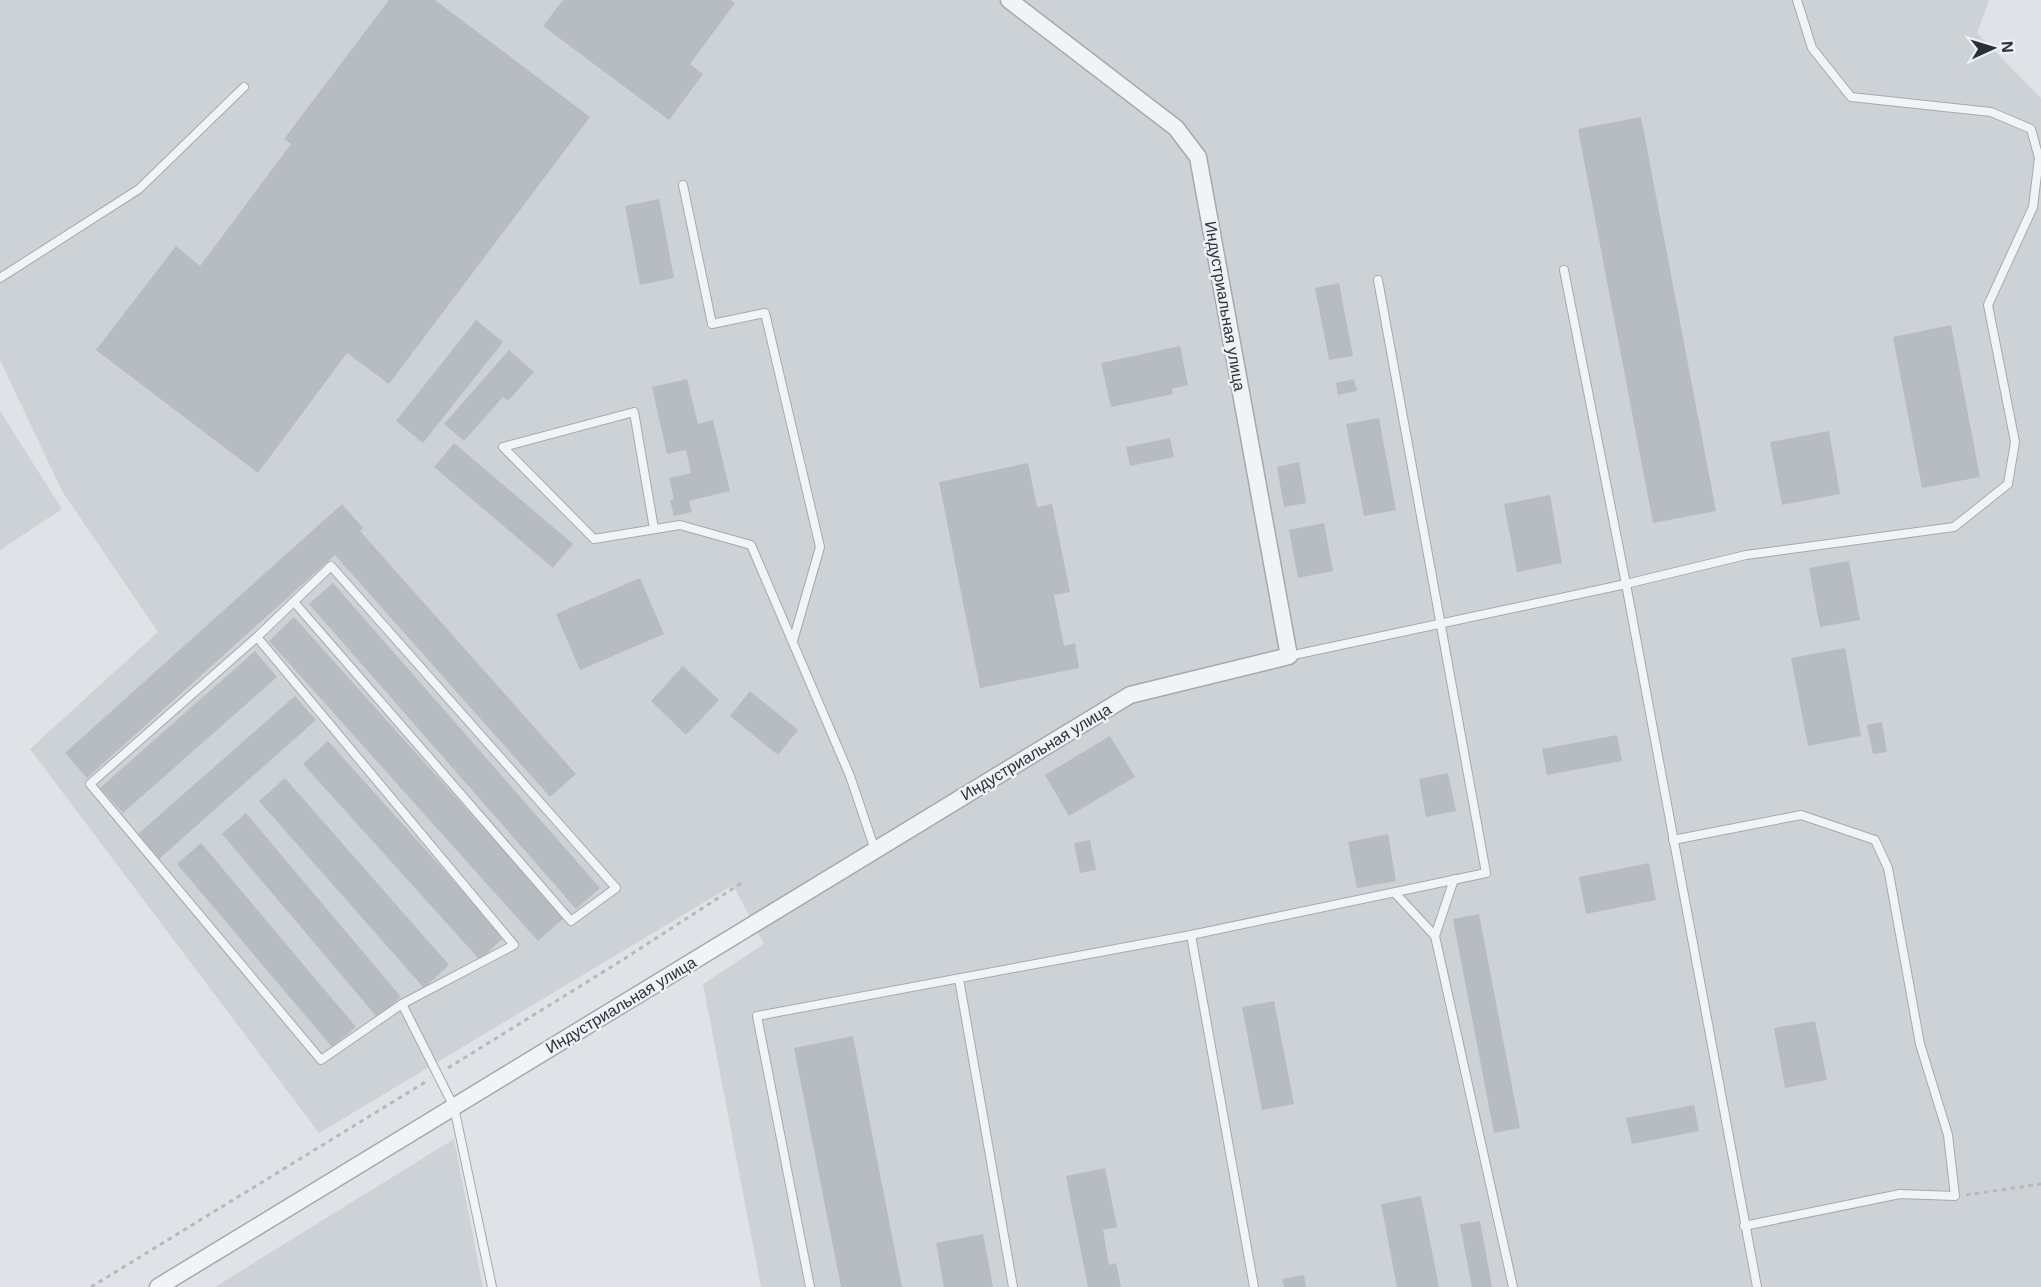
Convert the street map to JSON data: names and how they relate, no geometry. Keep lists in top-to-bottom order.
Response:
{
  "streets": {
    "street": ["Индустриальная улица"]
  },
  "north": "right"
}
